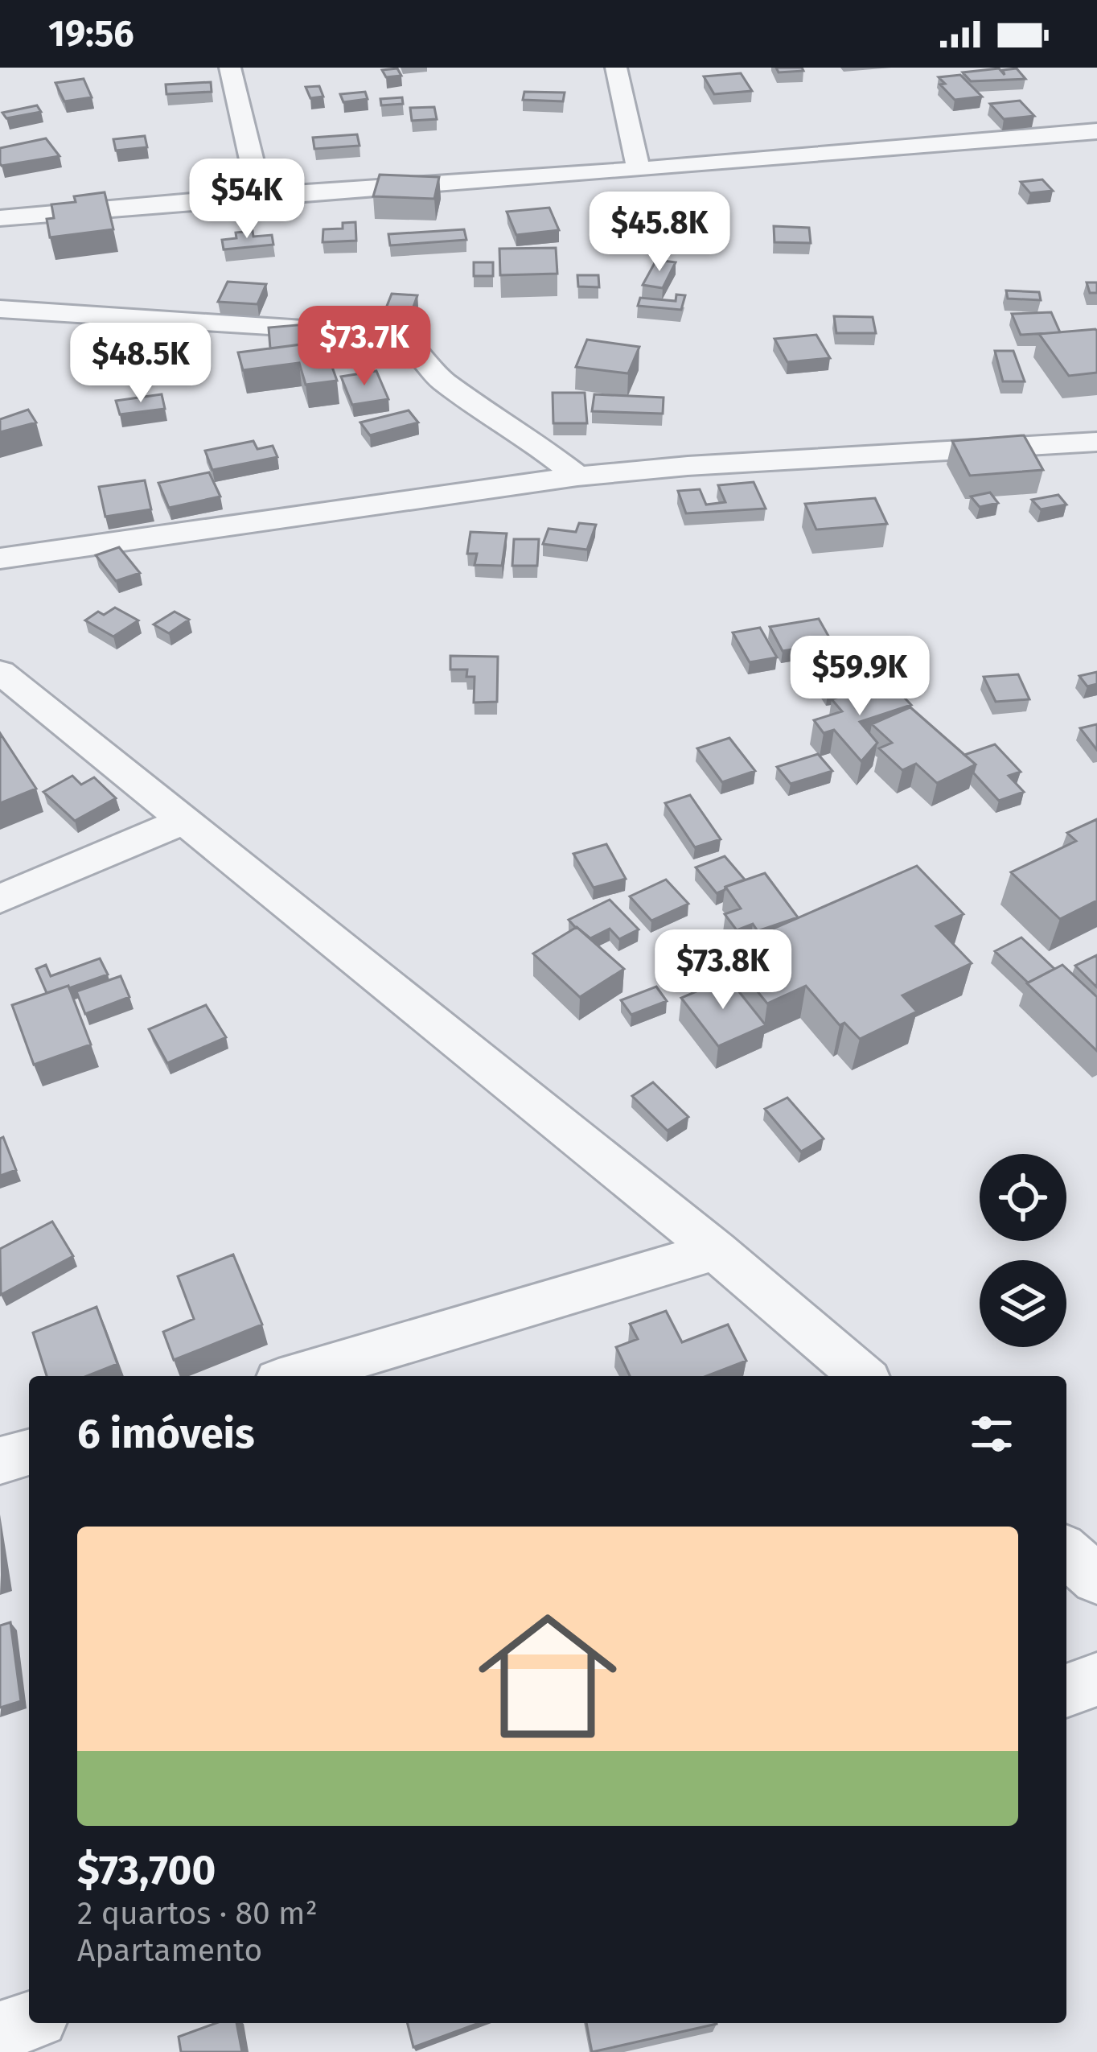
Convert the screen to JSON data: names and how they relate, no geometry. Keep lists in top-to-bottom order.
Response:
{
  "page": {
    "status": "19:56",
    "price": [
      "$54K",
      "$45.8K",
      "$73.7K",
      "$48.5K",
      "$59.9K",
      "$73.8K"
    ],
    "heading": "6 imóveis",
    "list": [
      {
        "name": "$73,700",
        "note": "2 quartos · 80 m² · Apartamento"
      }
    ]
  }
}
